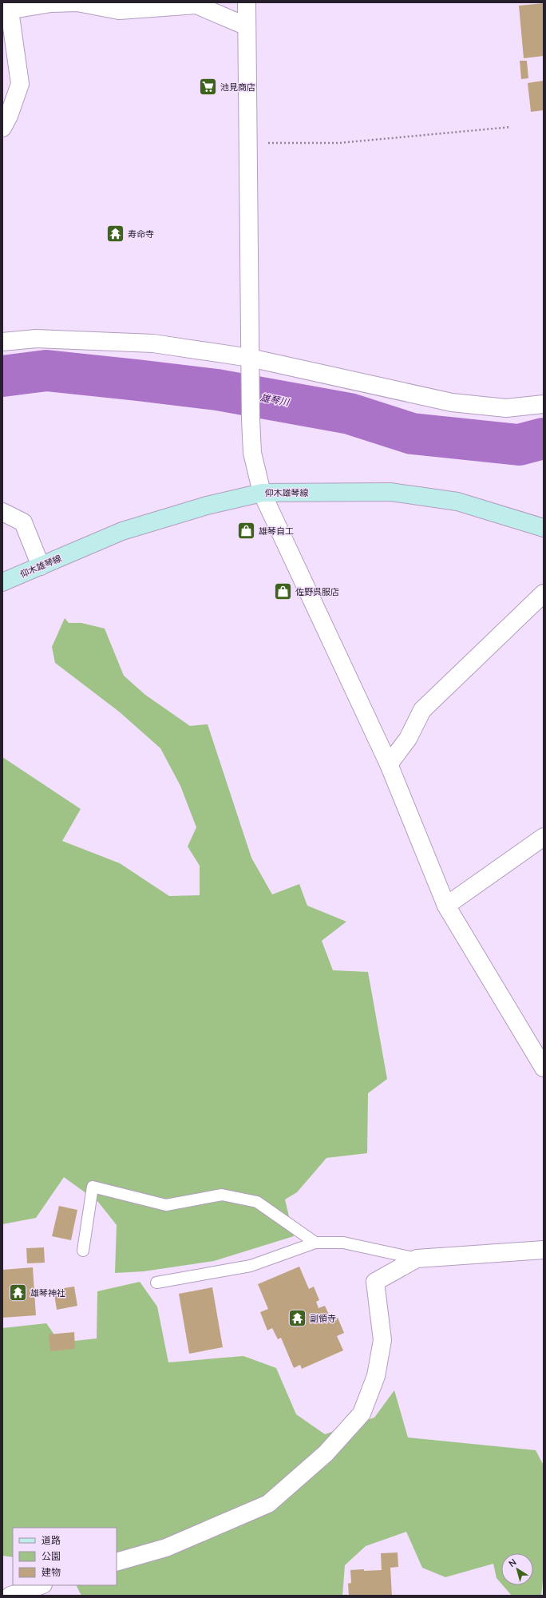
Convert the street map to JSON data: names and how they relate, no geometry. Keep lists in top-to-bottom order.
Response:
{
  "streets": {
    "main road": ["仰木雄琴線"]
  },
  "water": ["雄琴川"],
  "places": {
    "supermarket": ["池見商店"],
    "temple": ["寿命寺", "雄琴神社", "副領寺"],
    "shop": ["雄琴自工", "佐野呉服店"]
  },
  "legend": ["道路", "公園", "建物"],
  "north": "top left"
}
